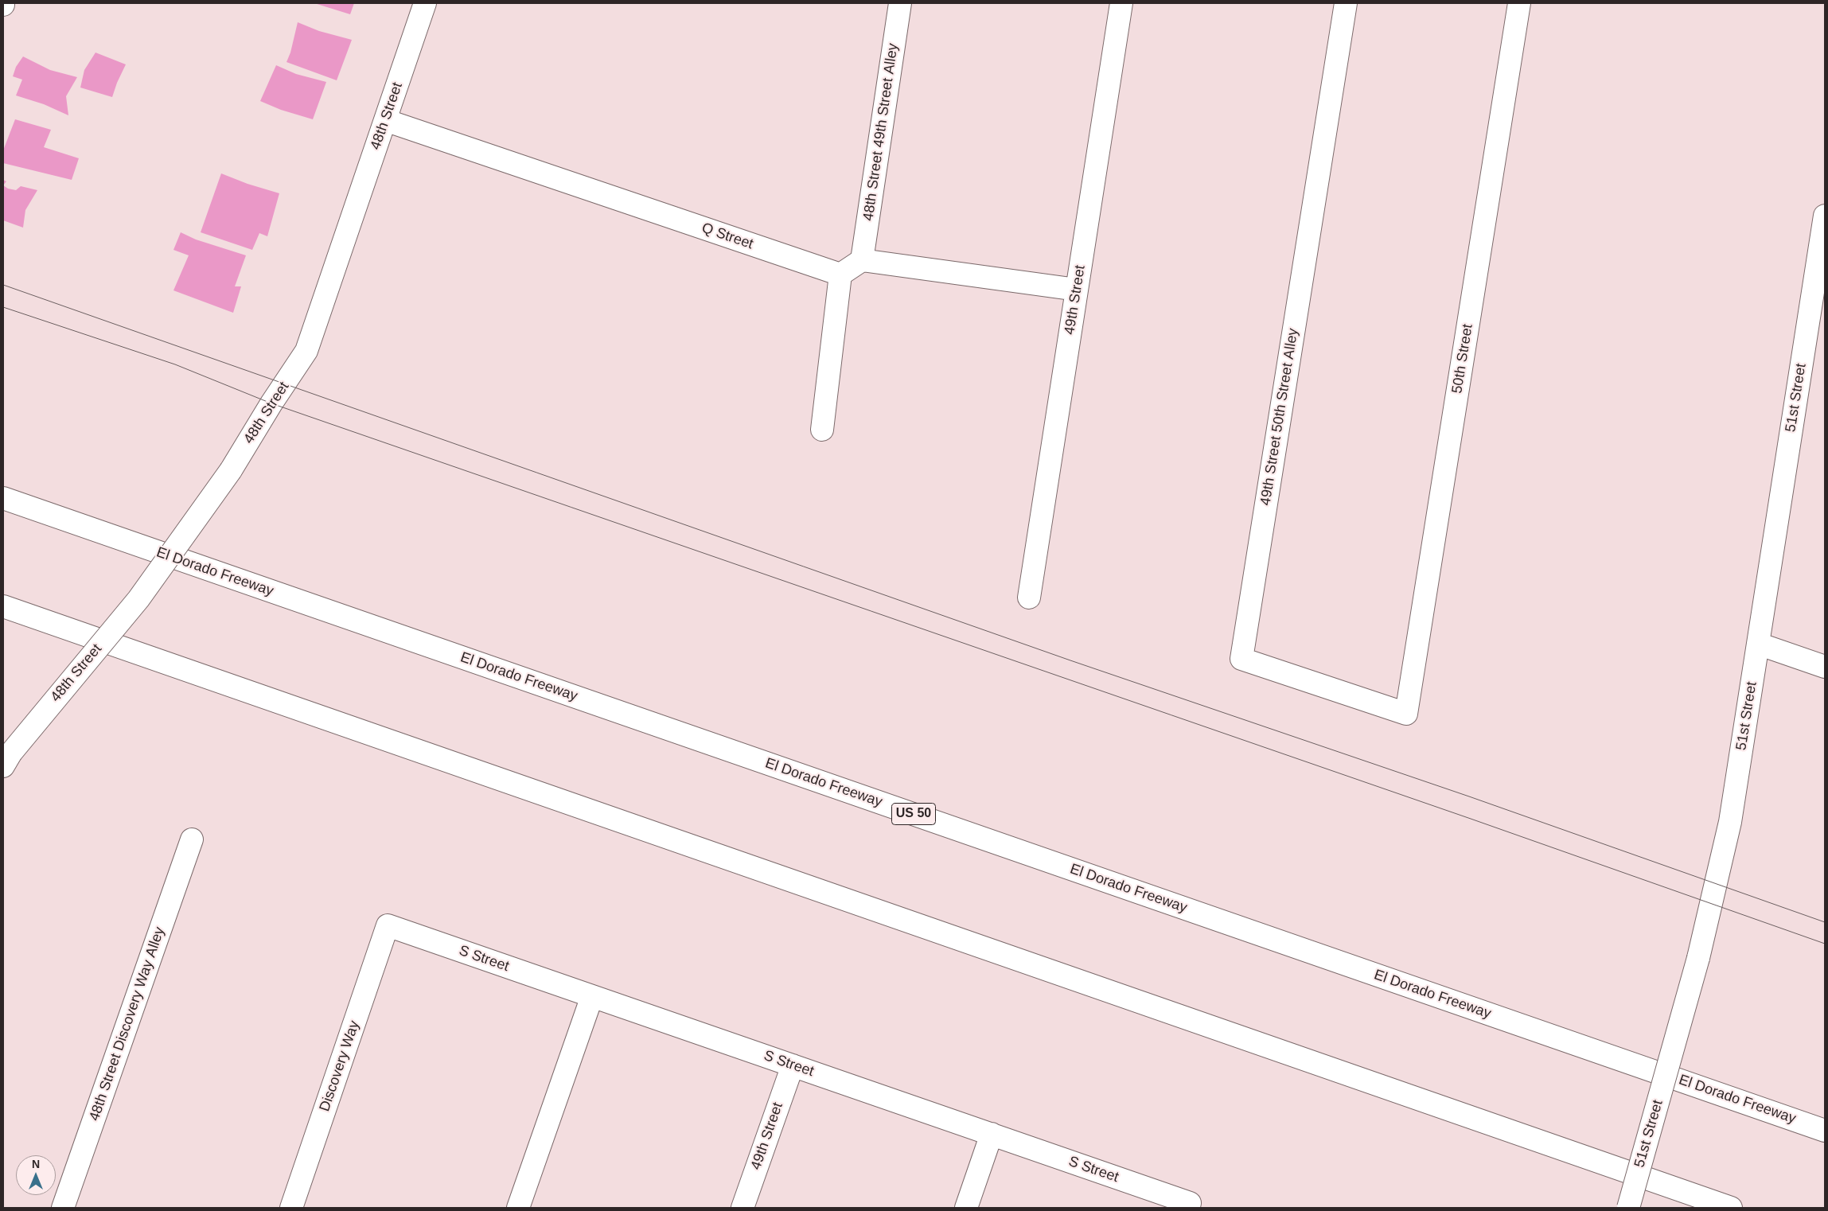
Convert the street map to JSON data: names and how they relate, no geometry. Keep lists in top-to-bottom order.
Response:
{
  "streets": {
    "main road": [
      "48th Street",
      "48th Street 49th Street Alley",
      "Q Street",
      "49th Street",
      "50th Street",
      "51st Street",
      "49th Street 50th Street Alley",
      "El Dorado Freeway",
      "US 50",
      "S Street",
      "48th Street Discovery Way Alley",
      "Discovery Way"
    ]
  },
  "crossings": [
    ["48th Street", "Q Street"],
    ["49th Street", "S Street"],
    ["50th Street", "49th Street 50th Street Alley"],
    ["S Street", "Discovery Way"]
  ],
  "north": "top"
}
